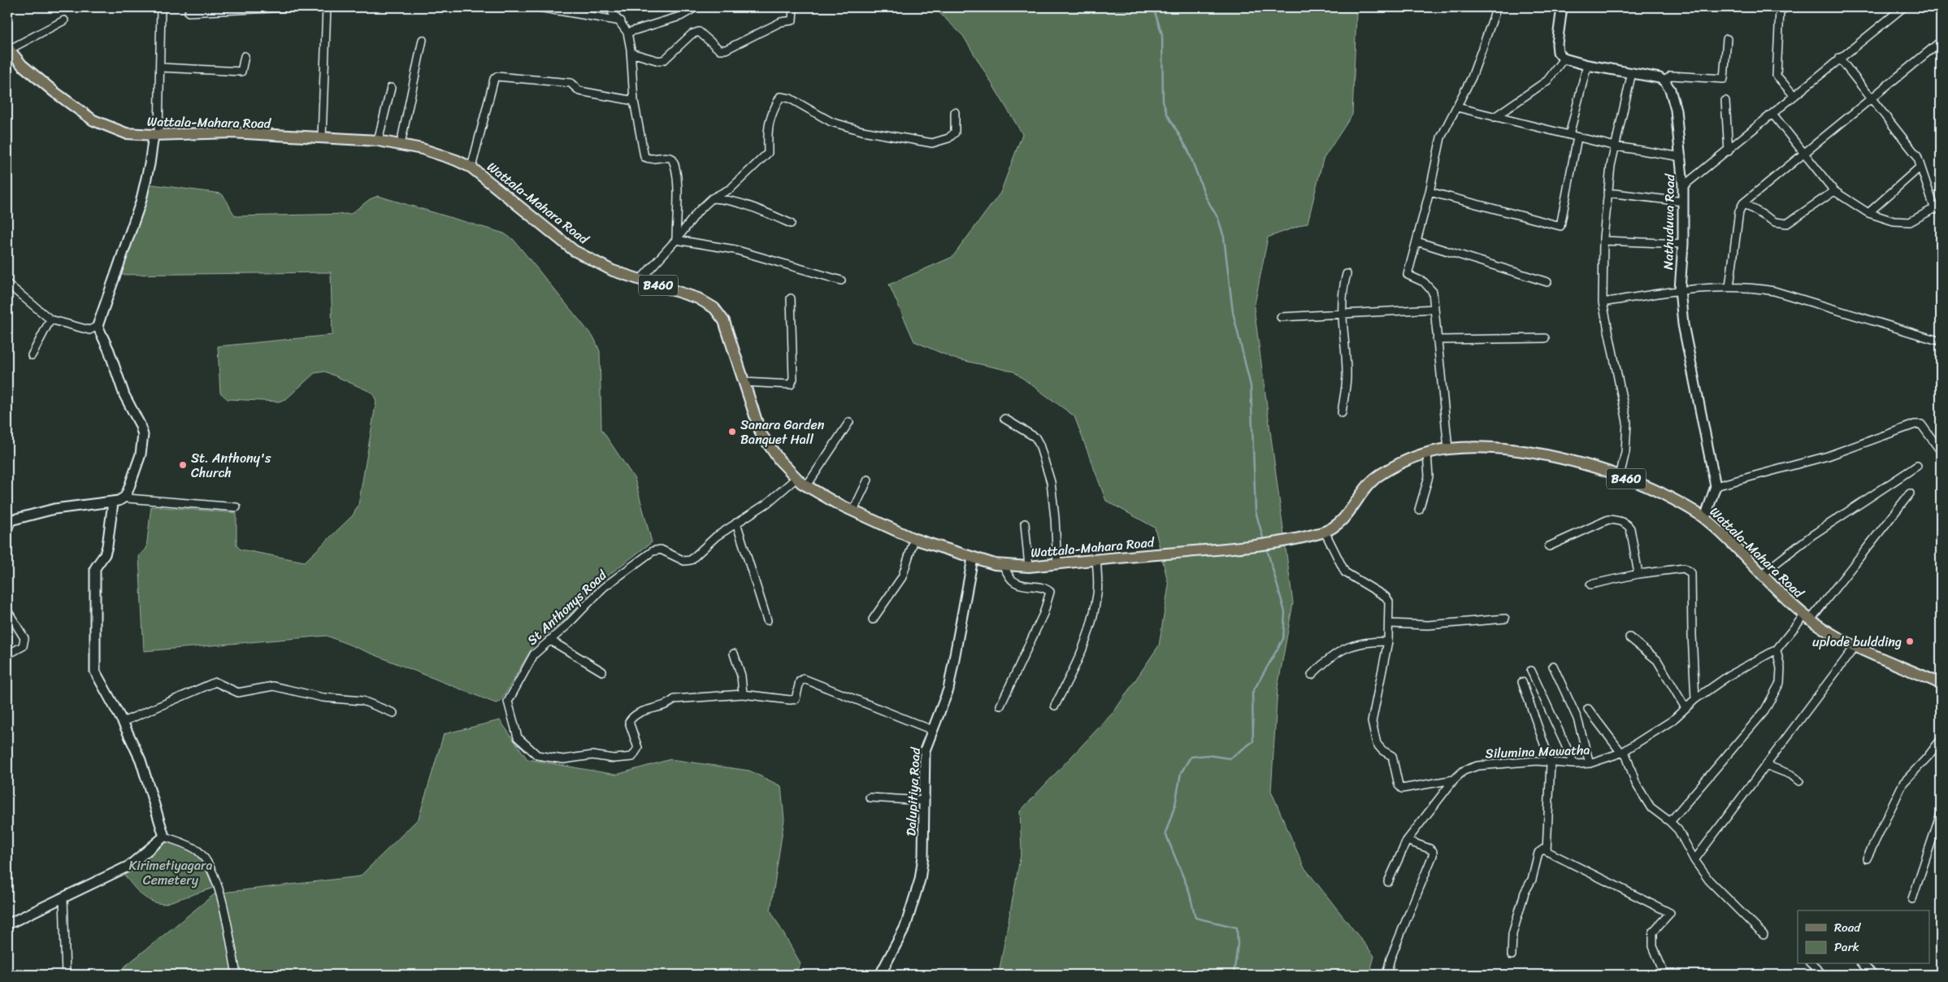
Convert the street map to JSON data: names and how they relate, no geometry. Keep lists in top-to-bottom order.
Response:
{
  "streets": {
    "main road": ["Wattala-Mahara Road", "B460"],
    "street": [
      "Nathuduwa Road",
      "St Anthonys Road",
      "Silumina Mawatha",
      "Dalupitiya Road"
    ]
  },
  "crossings": [
    ["Wattala-Mahara Road", "Nathuduwa Road"],
    ["Wattala-Mahara Road", "St Anthonys Road"],
    ["Wattala-Mahara Road", "Silumina Mawatha"],
    ["Wattala-Mahara Road", "Dalupitiya Road"]
  ],
  "parks": ["Kirimetiyagara Cemetery"],
  "places": ["Sanara Garden Banquet Hall", "St. Anthony's Church", "uplode buldding"],
  "legend": ["Road", "Park"]
}
